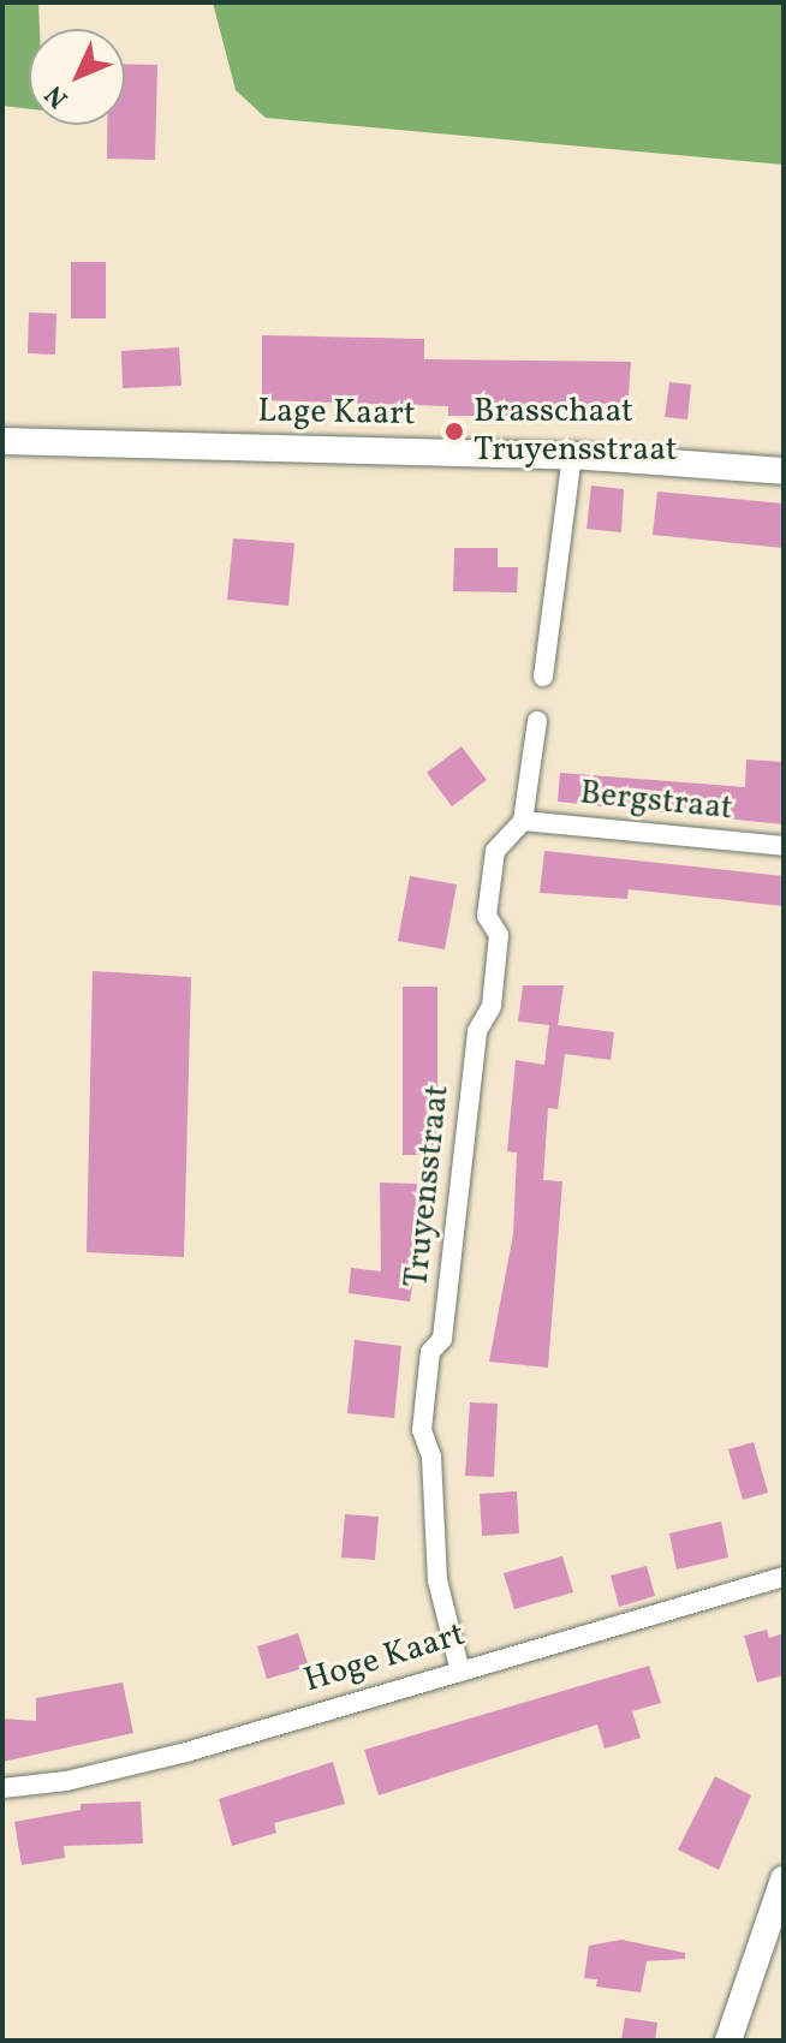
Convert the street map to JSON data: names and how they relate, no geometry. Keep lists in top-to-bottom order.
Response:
{
  "streets": {
    "street": [
      "Lage Kaart",
      "Bergstraat",
      "Truyensstraat",
      "Hoge Kaart"
    ]
  },
  "crossings": [
    ["Bergstraat", "Truyensstraat"],
    ["Truyensstraat", "Hoge Kaart"]
  ],
  "places": ["Brasschaat Truyensstraat"],
  "north": "bottom left"
}
